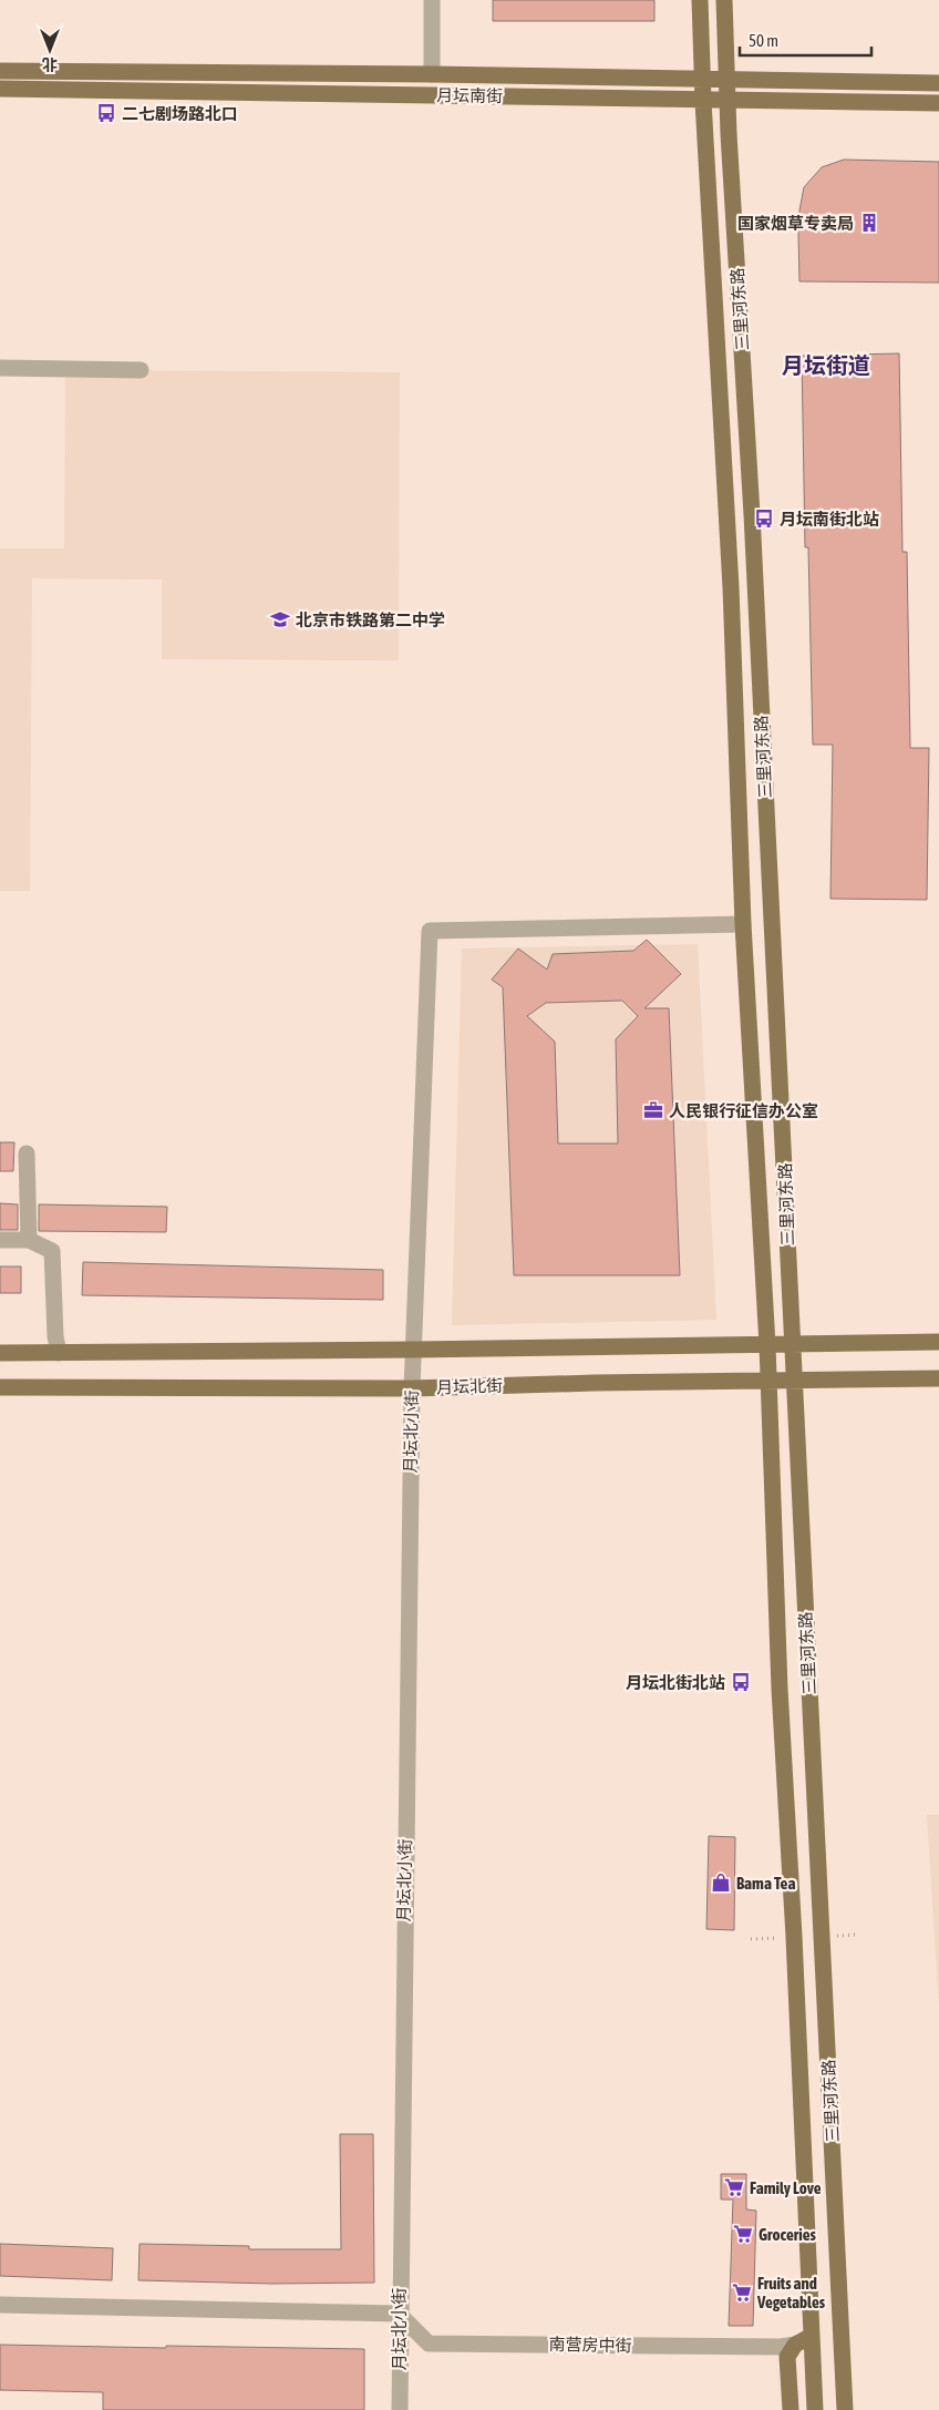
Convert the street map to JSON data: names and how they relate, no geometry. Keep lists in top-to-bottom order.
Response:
{
  "streets": {
    "main road": ["月坛南街", "三里河东路", "月坛北街"],
    "street": ["月坛北小街", "南营房中街"]
  },
  "crossings": [
    ["月坛南街", "三里河东路"],
    ["三里河东路", "月坛北街"],
    ["三里河东路", "月坛北小街"],
    ["月坛北街", "月坛北小街"],
    ["月坛北小街", "南营房中街"]
  ],
  "districts": ["月坛街道"],
  "places": {
    "bus stop": ["二七剧场路北口", "月坛南街北站", "月坛北街北站"],
    "building": ["国家烟草专卖局"],
    "school or university": ["北京市铁路第二中学"],
    "office": ["人民银行征信办公室"],
    "shop": ["Bama Tea"],
    "supermarket": ["Family Love", "Groceries", "Fruits and Vegetables"]
  },
  "scale_bar": "50 m",
  "north": "bottom"
}
